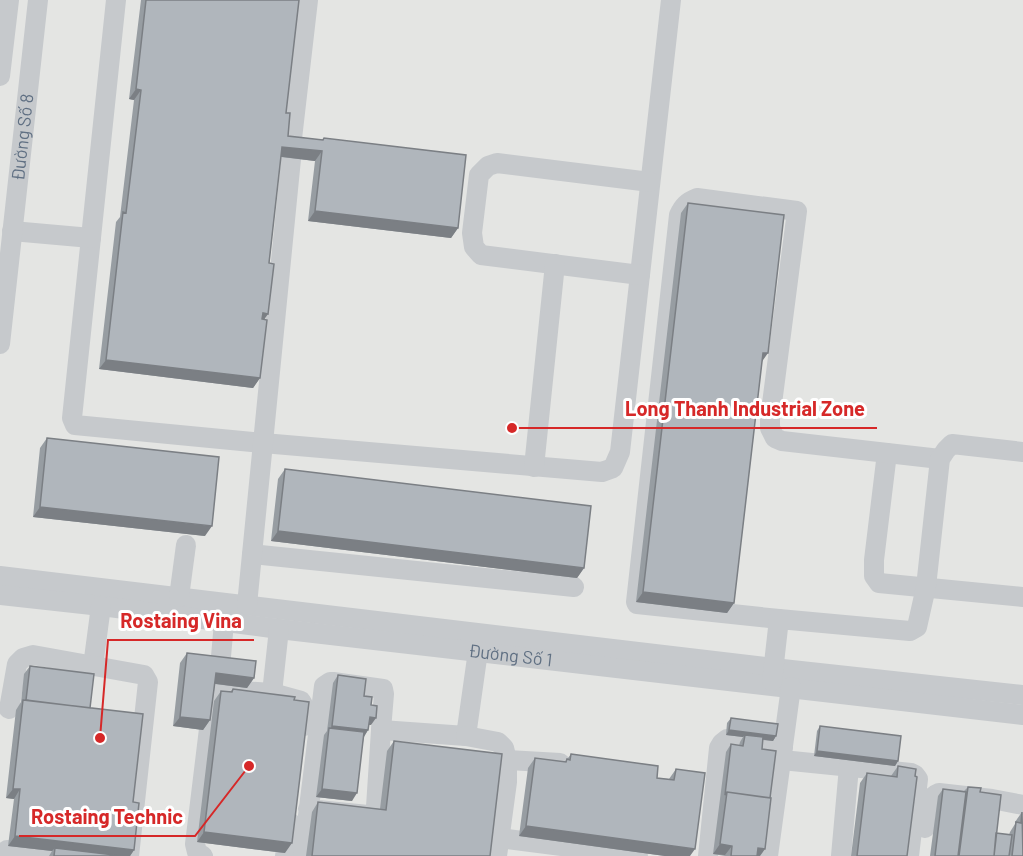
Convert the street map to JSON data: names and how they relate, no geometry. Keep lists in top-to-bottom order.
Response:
{
  "streets": {
    "street": ["Đường Số 8", "Đường Số 1"]
  },
  "places": ["Long Thanh Industrial Zone", "Rostaing Vina", "Rostaing Technic"]
}
